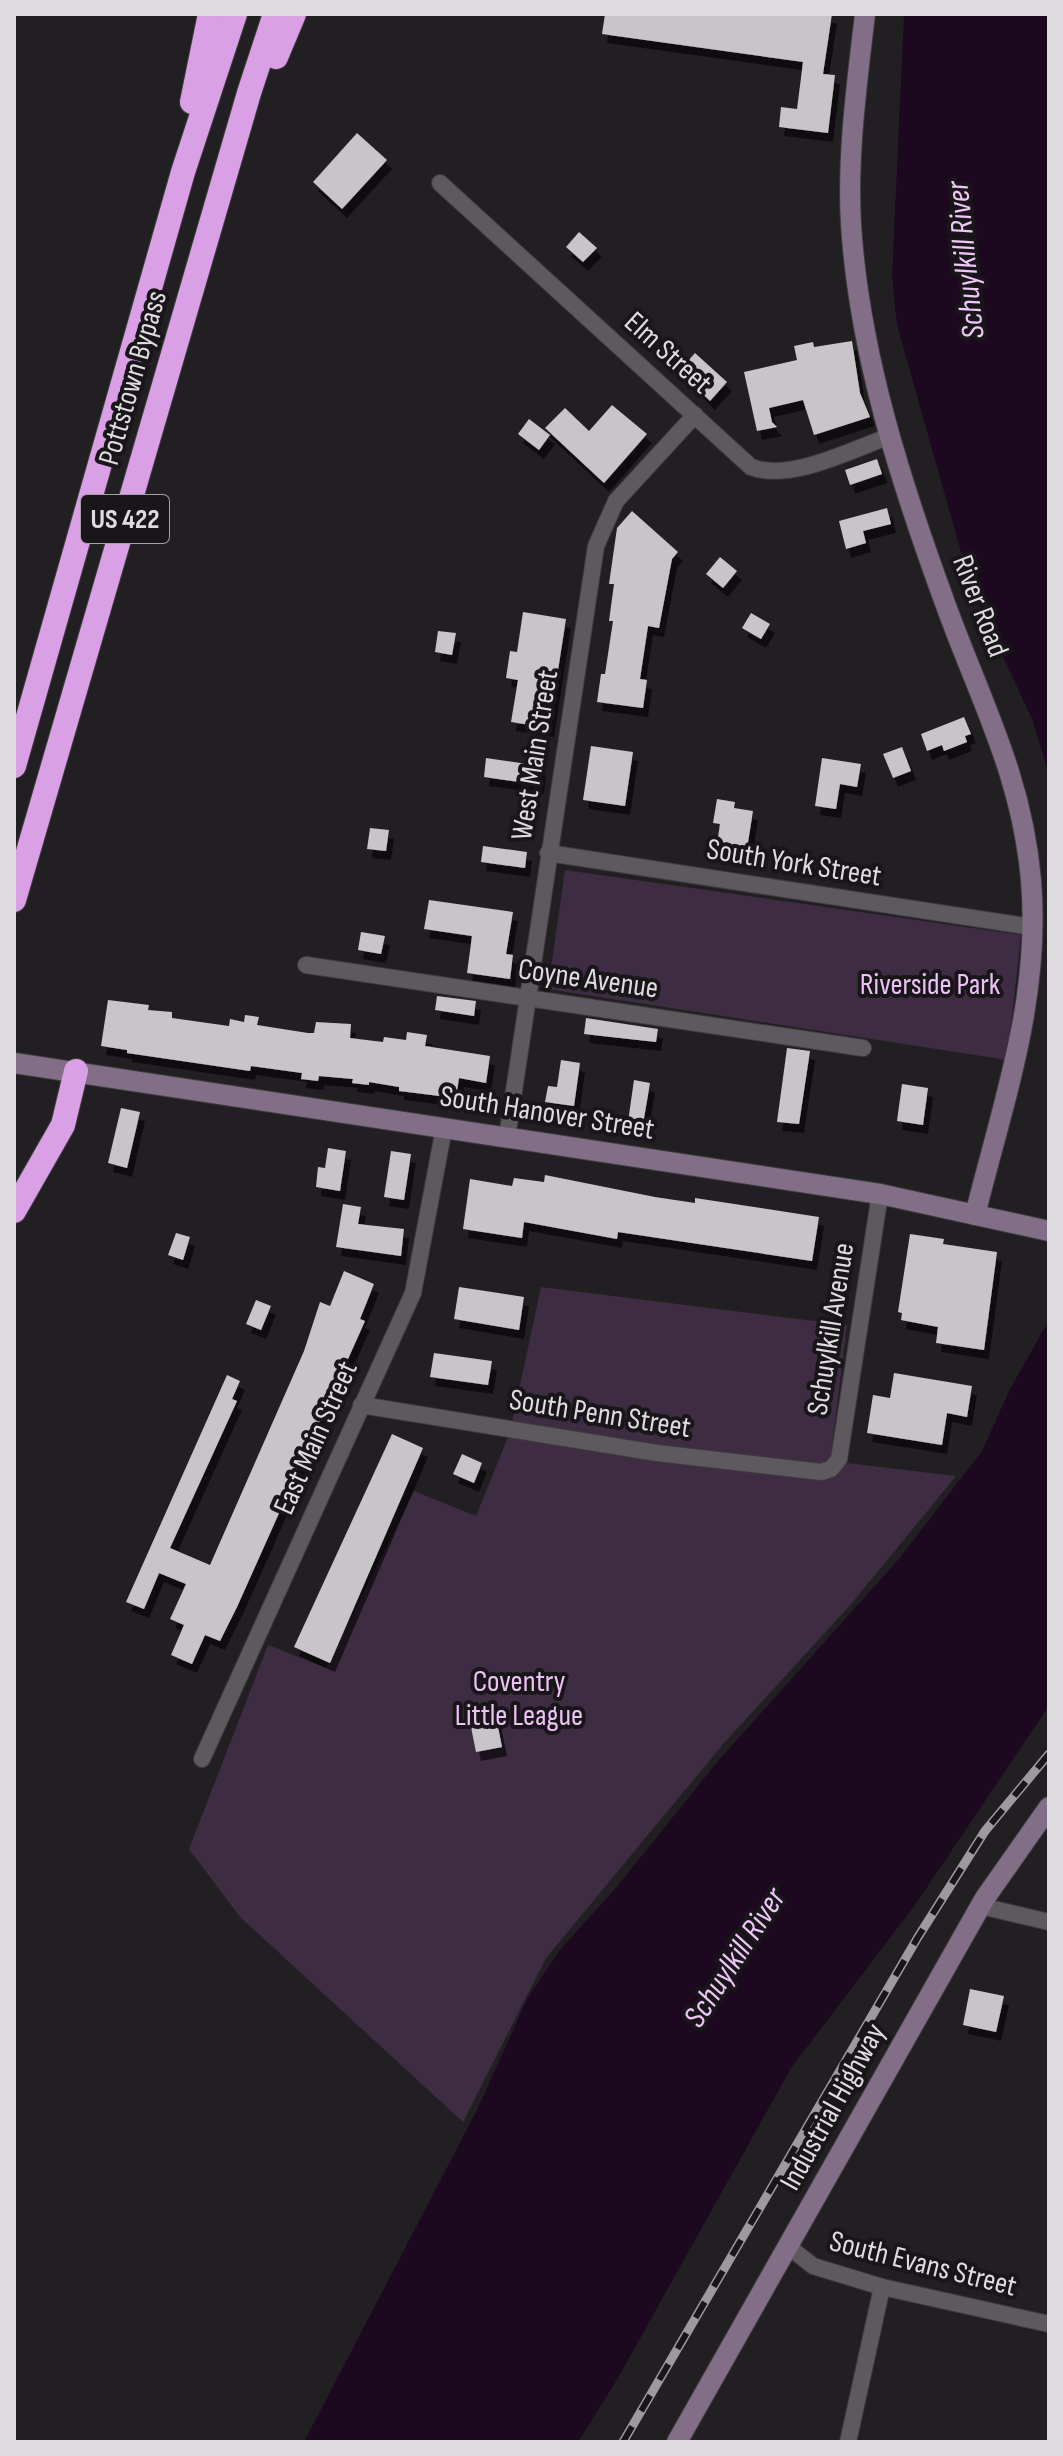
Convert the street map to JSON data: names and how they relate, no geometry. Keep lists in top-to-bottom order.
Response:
{
  "streets": {
    "highway": ["Pottstown Bypass", "US 422"],
    "street": [
      "Elm Street",
      "River Road",
      "West Main Street",
      "South York Street",
      "Coyne Avenue",
      "South Hanover Street",
      "Schuylkill Avenue",
      "South Penn Street",
      "East Main Street",
      "Industrial Highway",
      "South Evans Street"
    ]
  },
  "crossings": [
    ["Elm Street", "River Road"],
    ["Elm Street", "West Main Street"],
    ["River Road", "South York Street"],
    ["River Road", "South Hanover Street"],
    ["West Main Street", "South York Street"],
    ["West Main Street", "Coyne Avenue"],
    ["West Main Street", "South Hanover Street"],
    ["South Hanover Street", "Schuylkill Avenue"],
    ["South Hanover Street", "East Main Street"],
    ["Schuylkill Avenue", "South Penn Street"],
    ["South Penn Street", "East Main Street"],
    ["Industrial Highway", "South Evans Street"]
  ],
  "water": ["Schuylkill River"],
  "parks": ["Riverside Park", "Coventry Little League"]
}
